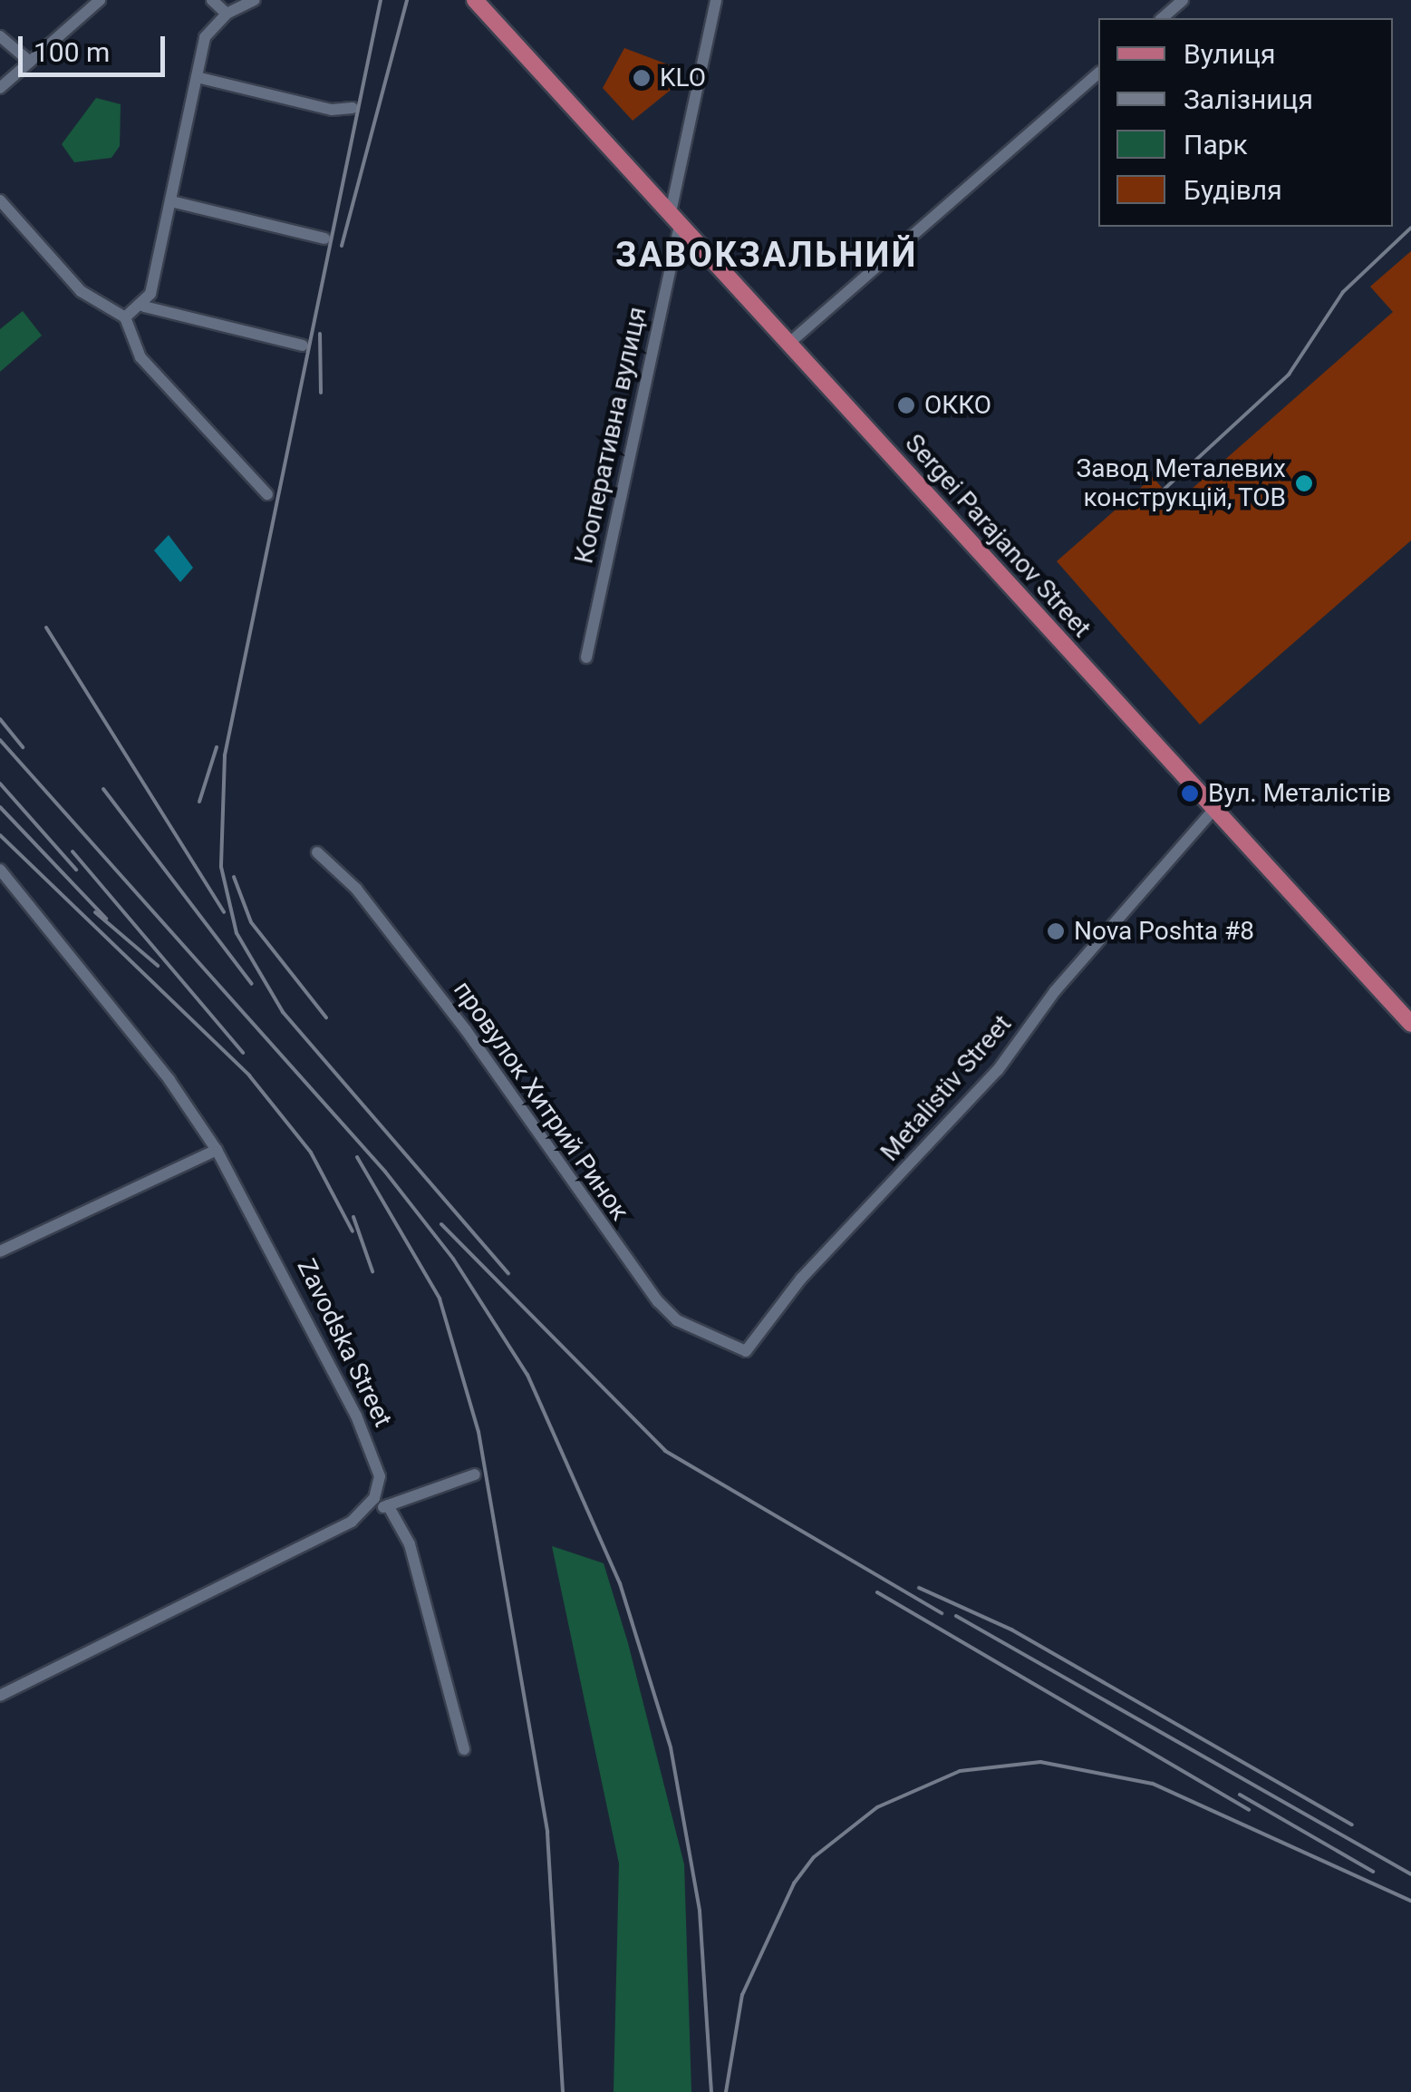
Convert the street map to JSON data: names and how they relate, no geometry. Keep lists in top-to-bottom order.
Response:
{
  "streets": {
    "main road": ["Sergei Parajanov Street"],
    "street": [
      "Кооперативна вулиця",
      "Metalistiv Street",
      "провулок Хитрий Ринок",
      "Zavodska Street"
    ]
  },
  "crossings": [
    ["Кооперативна вулиця", "Sergei Parajanov Street"],
    ["Sergei Parajanov Street", "Metalistiv Street"],
    ["Metalistiv Street", "провулок Хитрий Ринок"]
  ],
  "districts": ["ЗАВОКЗАЛЬНИЙ"],
  "places": [
    "KLO",
    "ОККО",
    "Завод Металевих конструкцій, ТОВ",
    "Вул. Металістів",
    "Nova Poshta #8"
  ],
  "legend": [
    "Вулиця",
    "Залізниця",
    "Парк",
    "Будівля"
  ],
  "scale_bar": "100 m"
}
